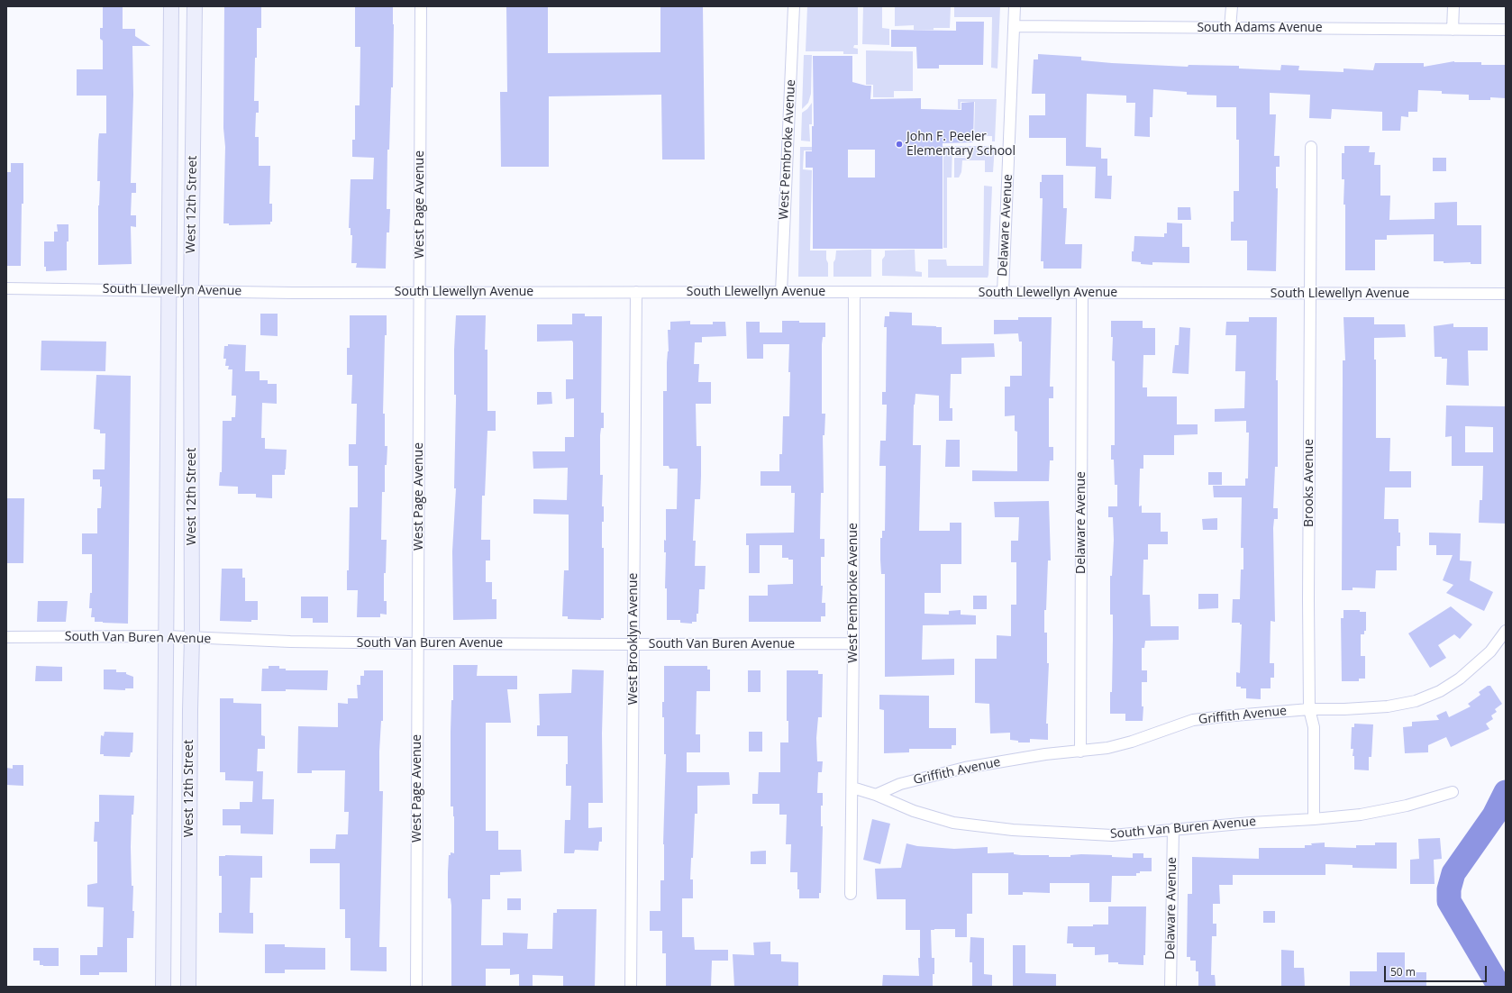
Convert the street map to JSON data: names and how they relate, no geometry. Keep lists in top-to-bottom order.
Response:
{
  "streets": {
    "main road": ["West 12th Street"],
    "street": [
      "South Adams Avenue",
      "West Pembroke Avenue",
      "West Page Avenue",
      "Delaware Avenue",
      "South Llewellyn Avenue",
      "Brooks Avenue",
      "South Van Buren Avenue",
      "West Brooklyn Avenue",
      "Griffith Avenue"
    ]
  },
  "crossings": [
    ["South Adams Avenue", "Delaware Avenue"],
    ["West Pembroke Avenue", "South Llewellyn Avenue"],
    ["West Pembroke Avenue", "South Van Buren Avenue"],
    ["West 12th Street", "South Llewellyn Avenue"],
    ["West 12th Street", "South Van Buren Avenue"],
    ["West Page Avenue", "South Llewellyn Avenue"],
    ["West Page Avenue", "South Van Buren Avenue"],
    ["Delaware Avenue", "South Llewellyn Avenue"],
    ["Delaware Avenue", "South Van Buren Avenue"],
    ["Delaware Avenue", "Griffith Avenue"],
    ["South Llewellyn Avenue", "Brooks Avenue"],
    ["South Llewellyn Avenue", "West Brooklyn Avenue"],
    ["Brooks Avenue", "South Van Buren Avenue"],
    ["Brooks Avenue", "Griffith Avenue"],
    ["South Van Buren Avenue", "West Brooklyn Avenue"],
    ["South Van Buren Avenue", "Griffith Avenue"]
  ],
  "places": ["John F. Peeler Elementary School"],
  "scale_bar": "50 m"
}
